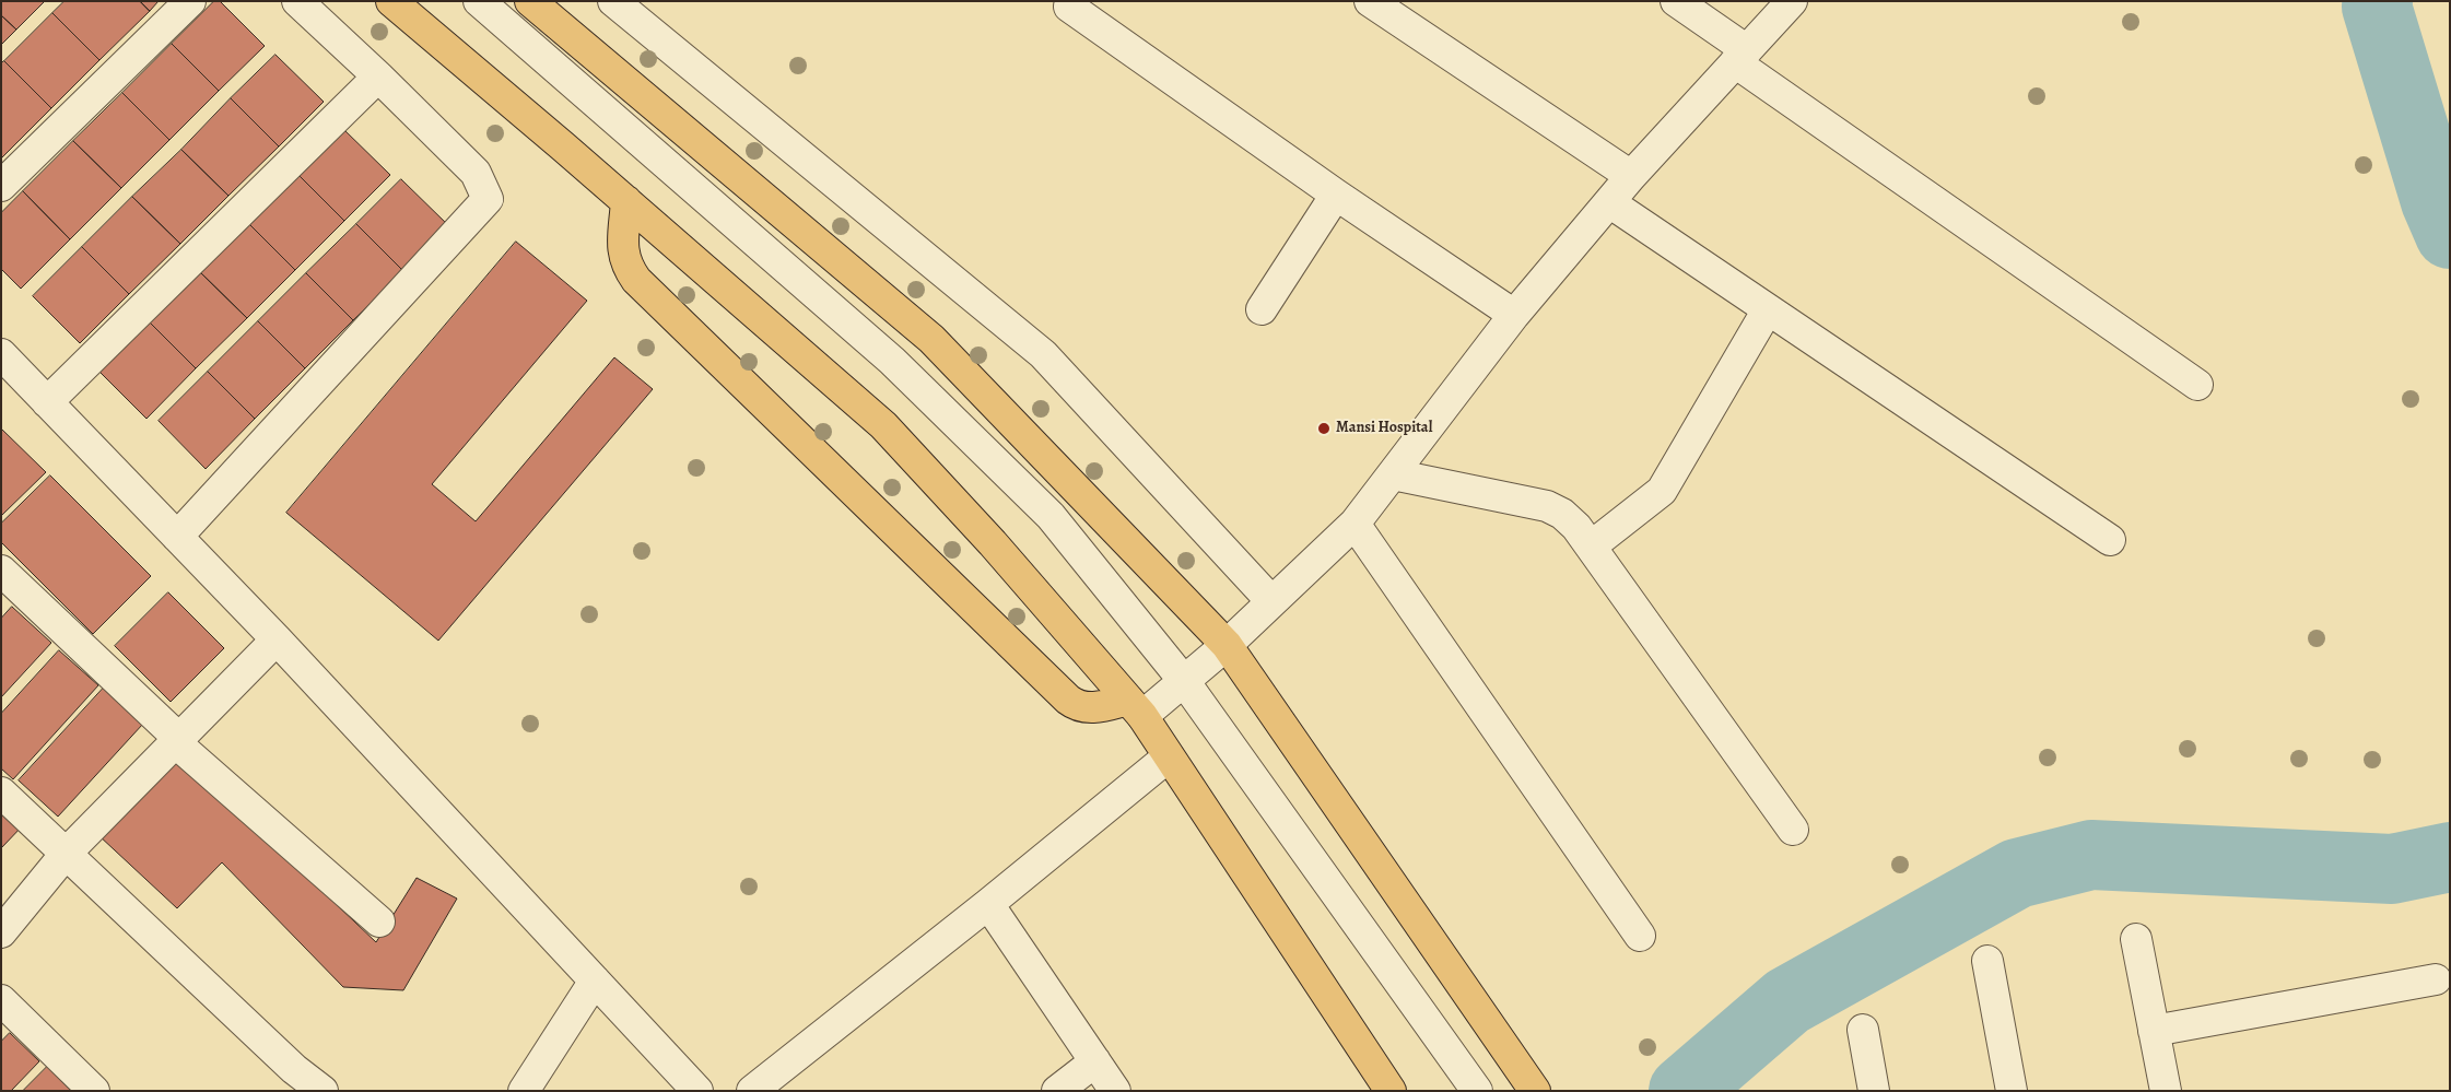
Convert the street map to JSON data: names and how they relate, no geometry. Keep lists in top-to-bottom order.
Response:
{
  "places": ["Mansi Hospital"]
}
